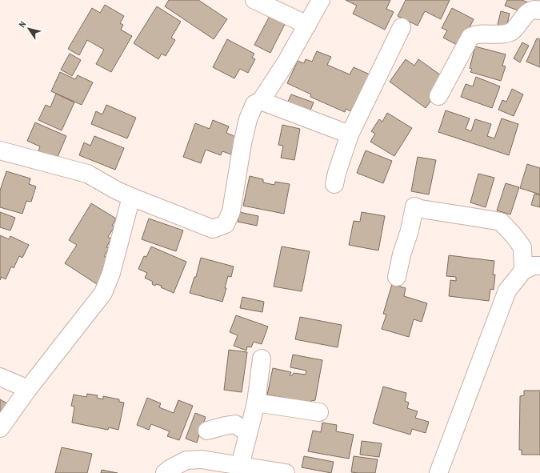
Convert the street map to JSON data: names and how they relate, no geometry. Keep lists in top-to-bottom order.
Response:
{
  "north": "top left"
}
